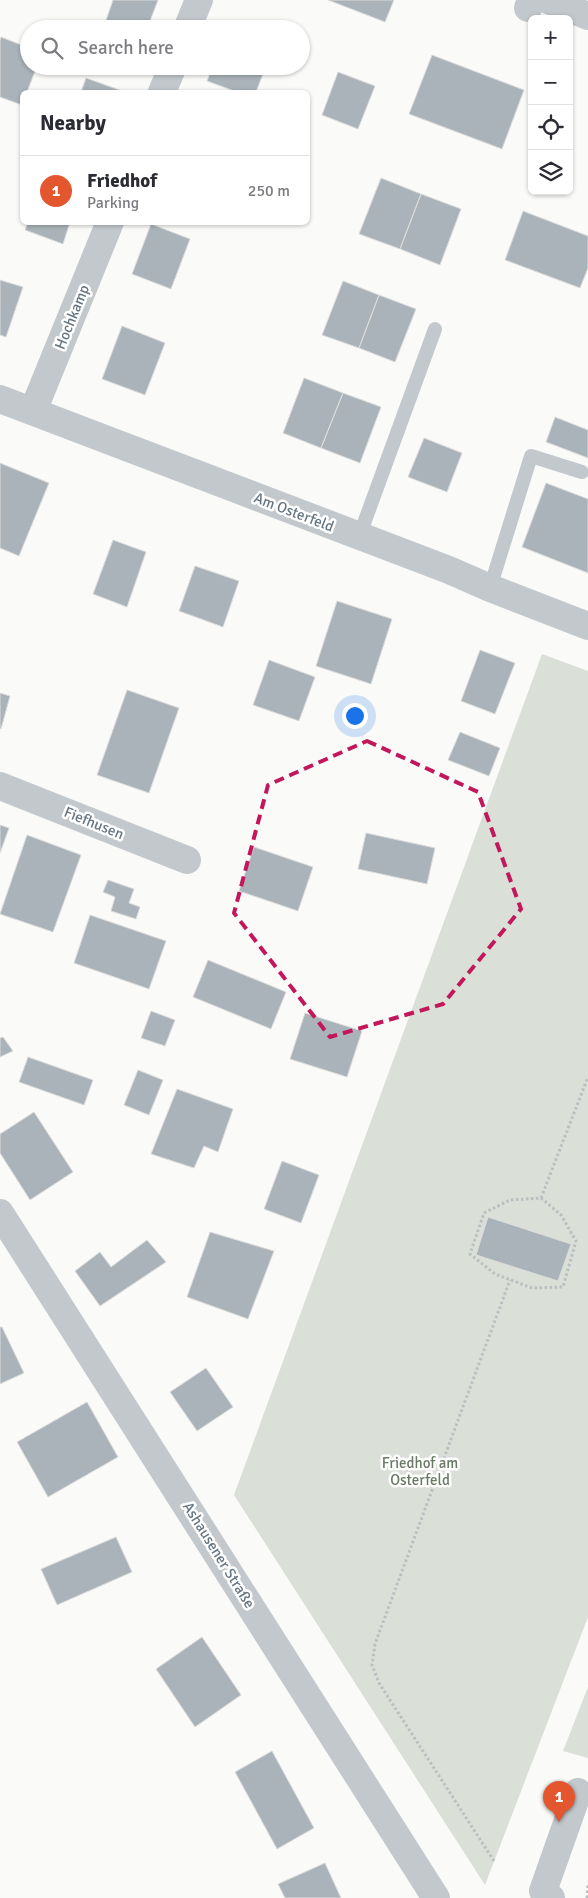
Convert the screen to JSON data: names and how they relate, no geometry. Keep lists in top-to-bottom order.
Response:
{
  "streets": {
    "street": [
      "Hochkamp",
      "Am Osterfeld",
      "Fiefhusen",
      "Ashausener Straße"
    ]
  },
  "crossings": [
    ["Hochkamp", "Am Osterfeld"]
  ],
  "parks": ["Friedhof am Osterfeld"],
  "page": {
    "map_buttons": ["+", "−"],
    "search": "Search here",
    "heading": "Nearby",
    "list": [
      {
        "mark": "1",
        "name": "Friedhof",
        "note": "Parking",
        "value": "250 m"
      }
    ],
    "pins": "1"
  }
}
